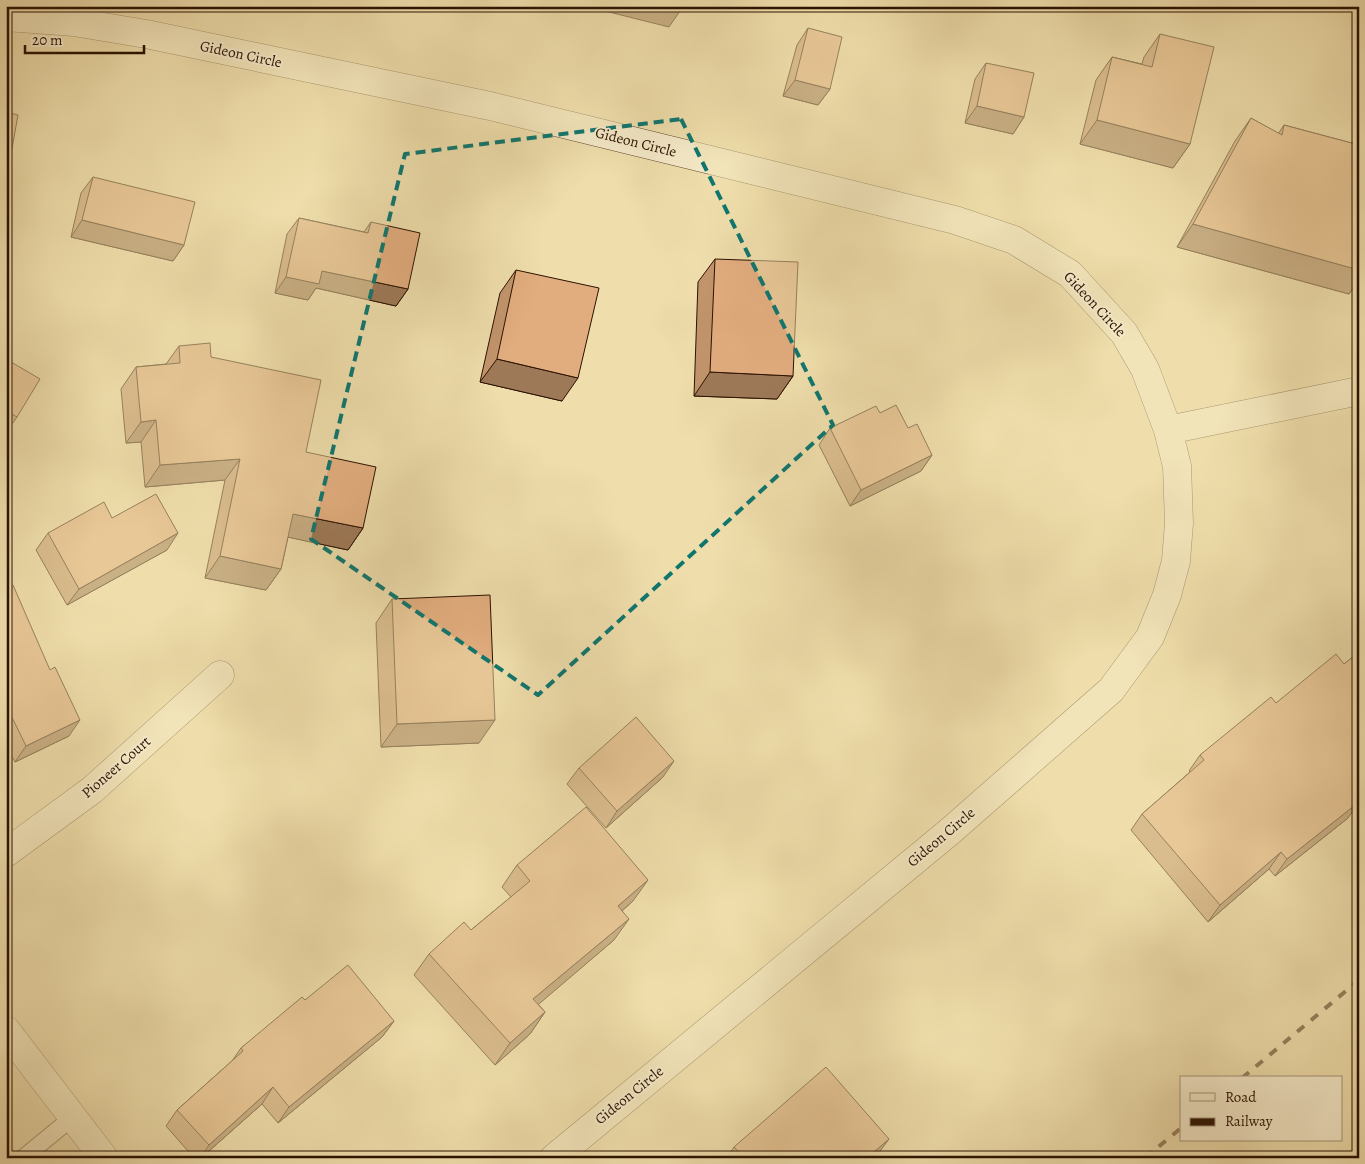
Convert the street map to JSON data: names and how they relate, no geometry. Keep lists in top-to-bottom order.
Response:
{
  "streets": {
    "street": ["Gideon Circle", "Pioneer Court"]
  },
  "legend": ["Road", "Railway"],
  "scale_bar": "20 m"
}
